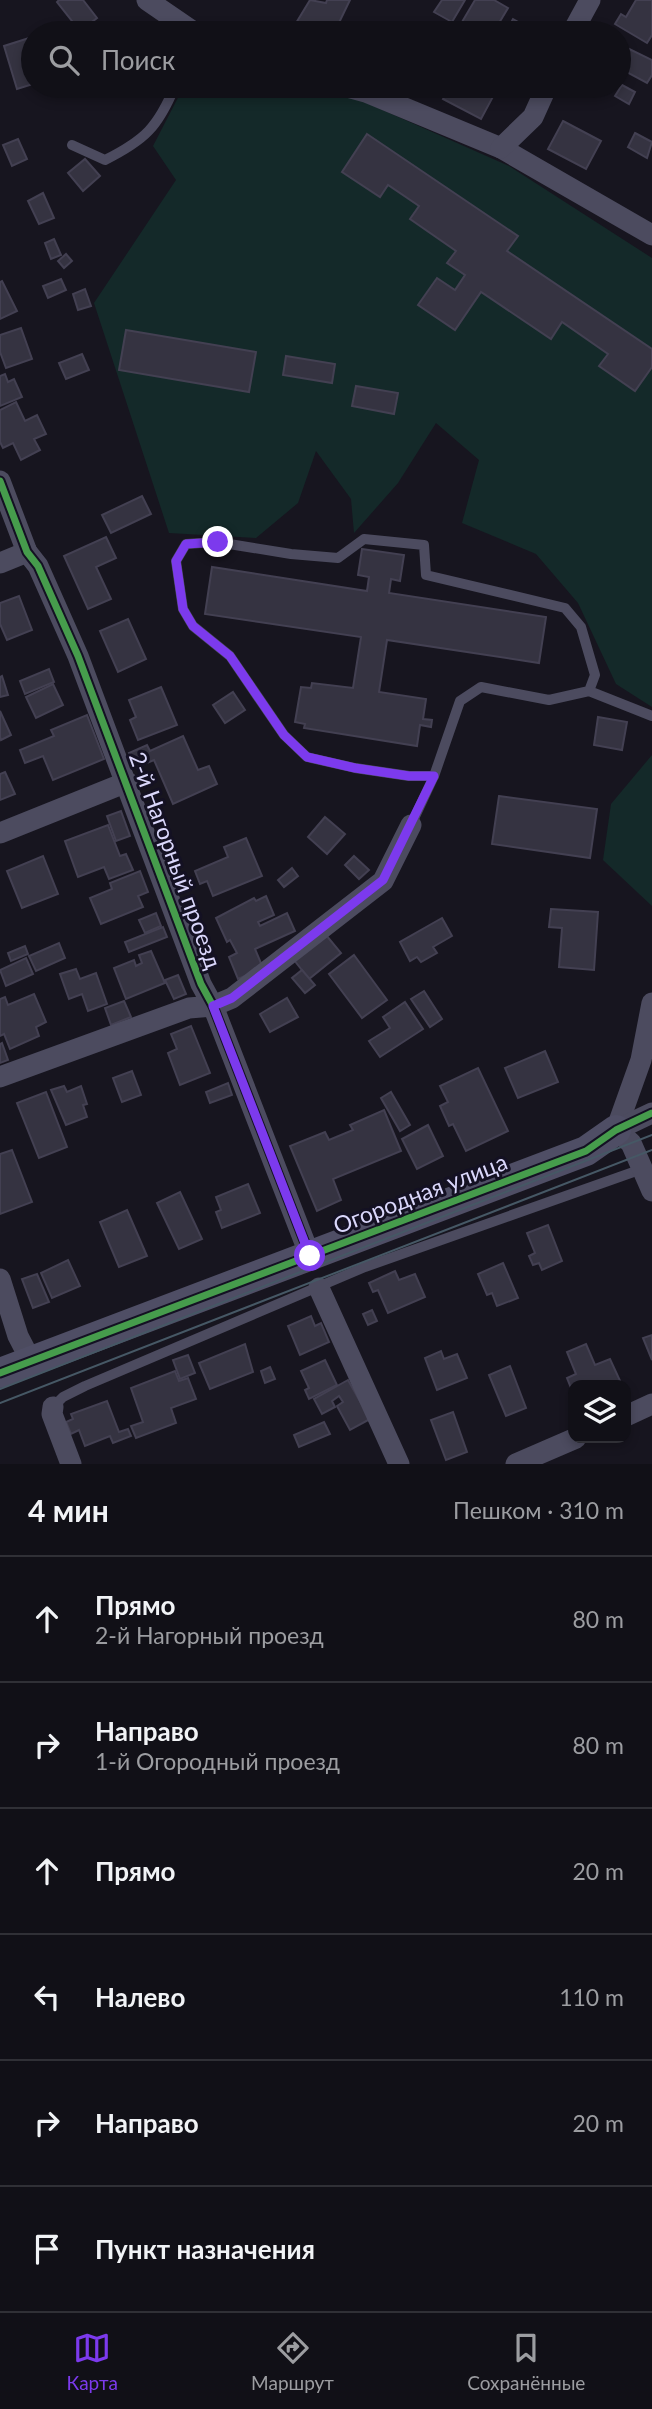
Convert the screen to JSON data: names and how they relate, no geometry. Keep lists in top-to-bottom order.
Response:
{
  "streets": {
    "street": ["2-й Нагорный проезд", "Огородная улица"]
  },
  "crossings": [
    ["2-й Нагорный проезд", "Огородная улица"]
  ],
  "page": {
    "search": "Поиск",
    "heading": ["4 мин", "Пешком · 310 m"],
    "list": [
      ["Прямо", "2-й Нагорный проезд", "80 m"],
      ["Направо", "1-й Огородный проезд", "80 m"],
      ["Прямо", "20 m"],
      ["Налево", "110 m"],
      ["Направо", "20 m"],
      "Пункт назначения"
    ],
    "nav": ["Карта", "Маршрут", "Сохранённые"]
  }
}
